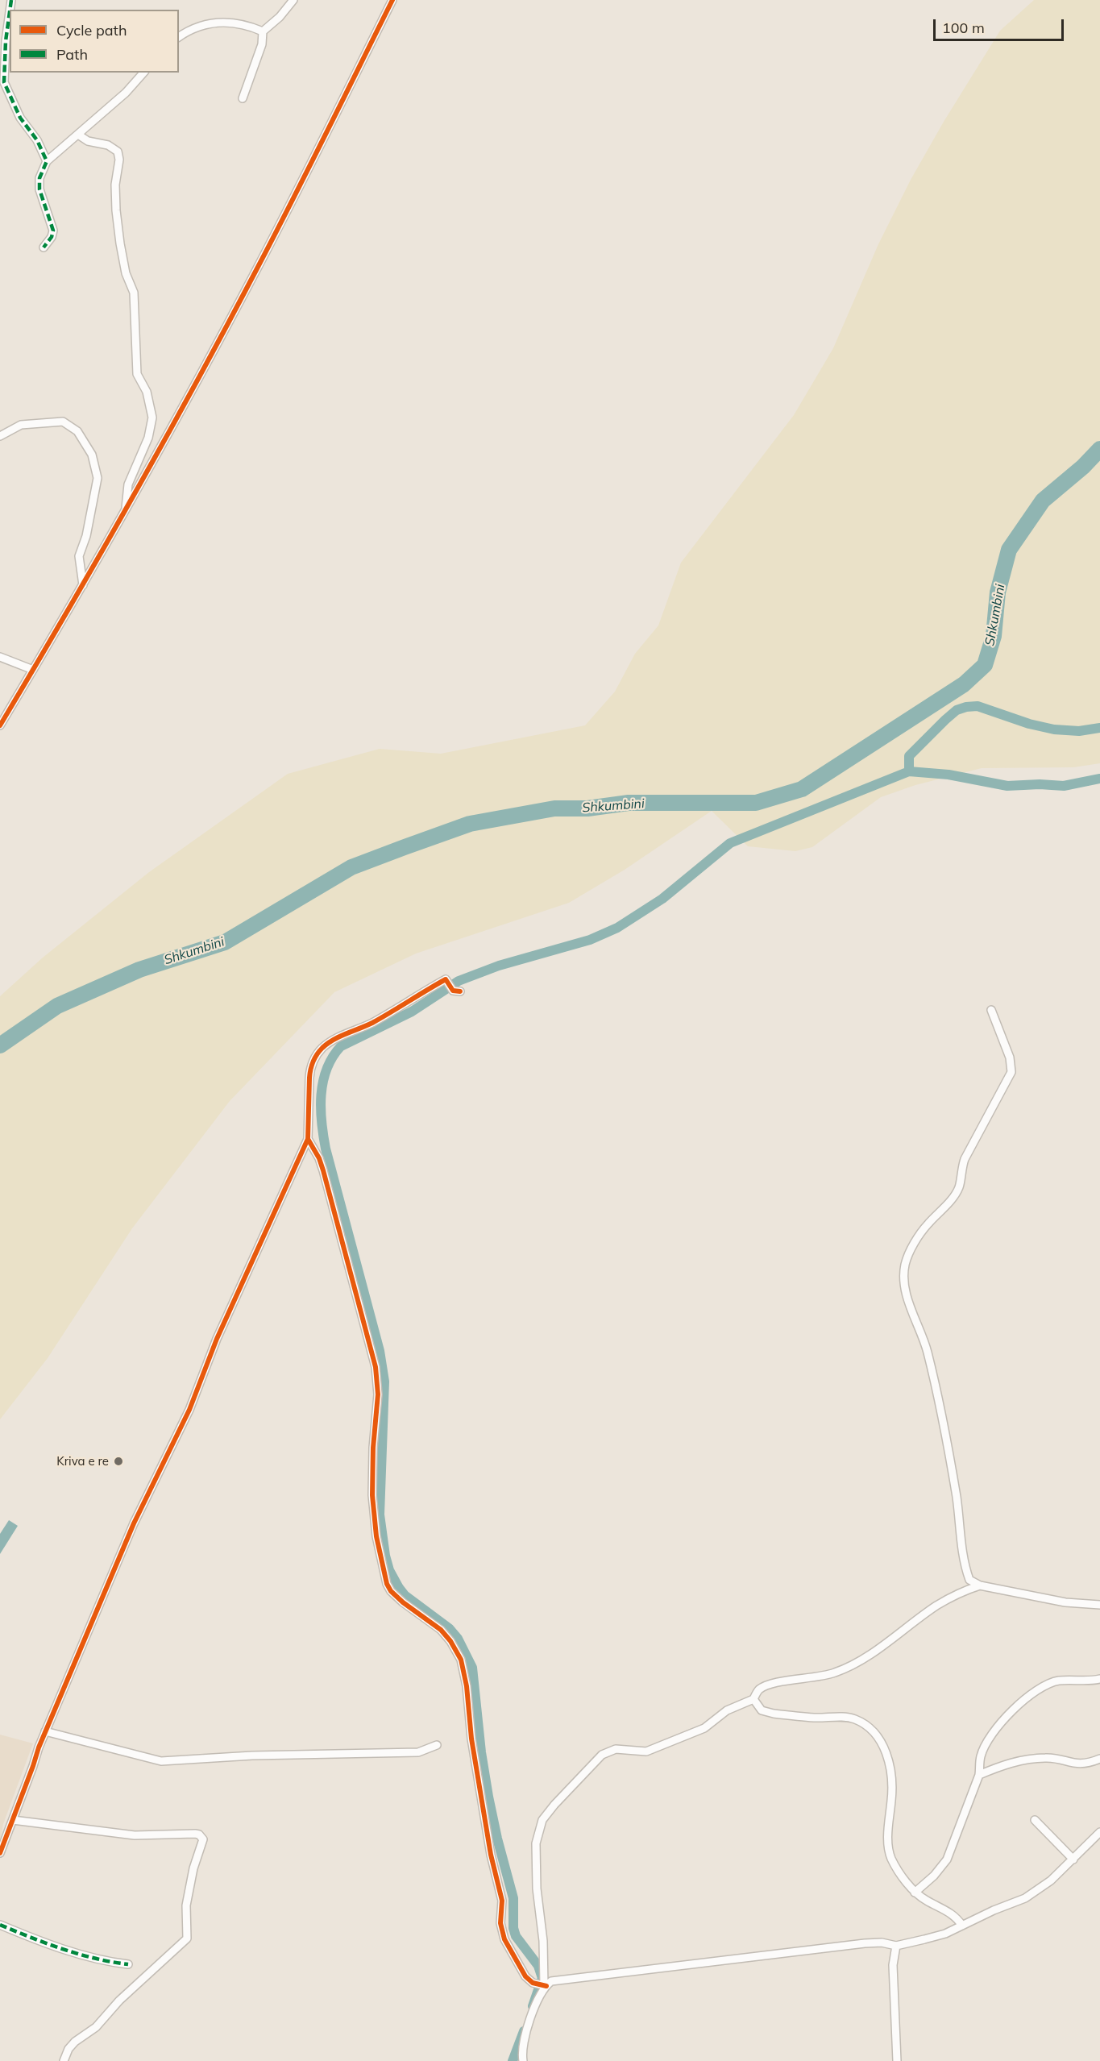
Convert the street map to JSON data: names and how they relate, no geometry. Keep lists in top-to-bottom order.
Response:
{
  "water": ["Shkumbini"],
  "places": ["Kriva e re"],
  "legend": ["Cycle path", "Path"],
  "scale_bar": "100 m"
}
